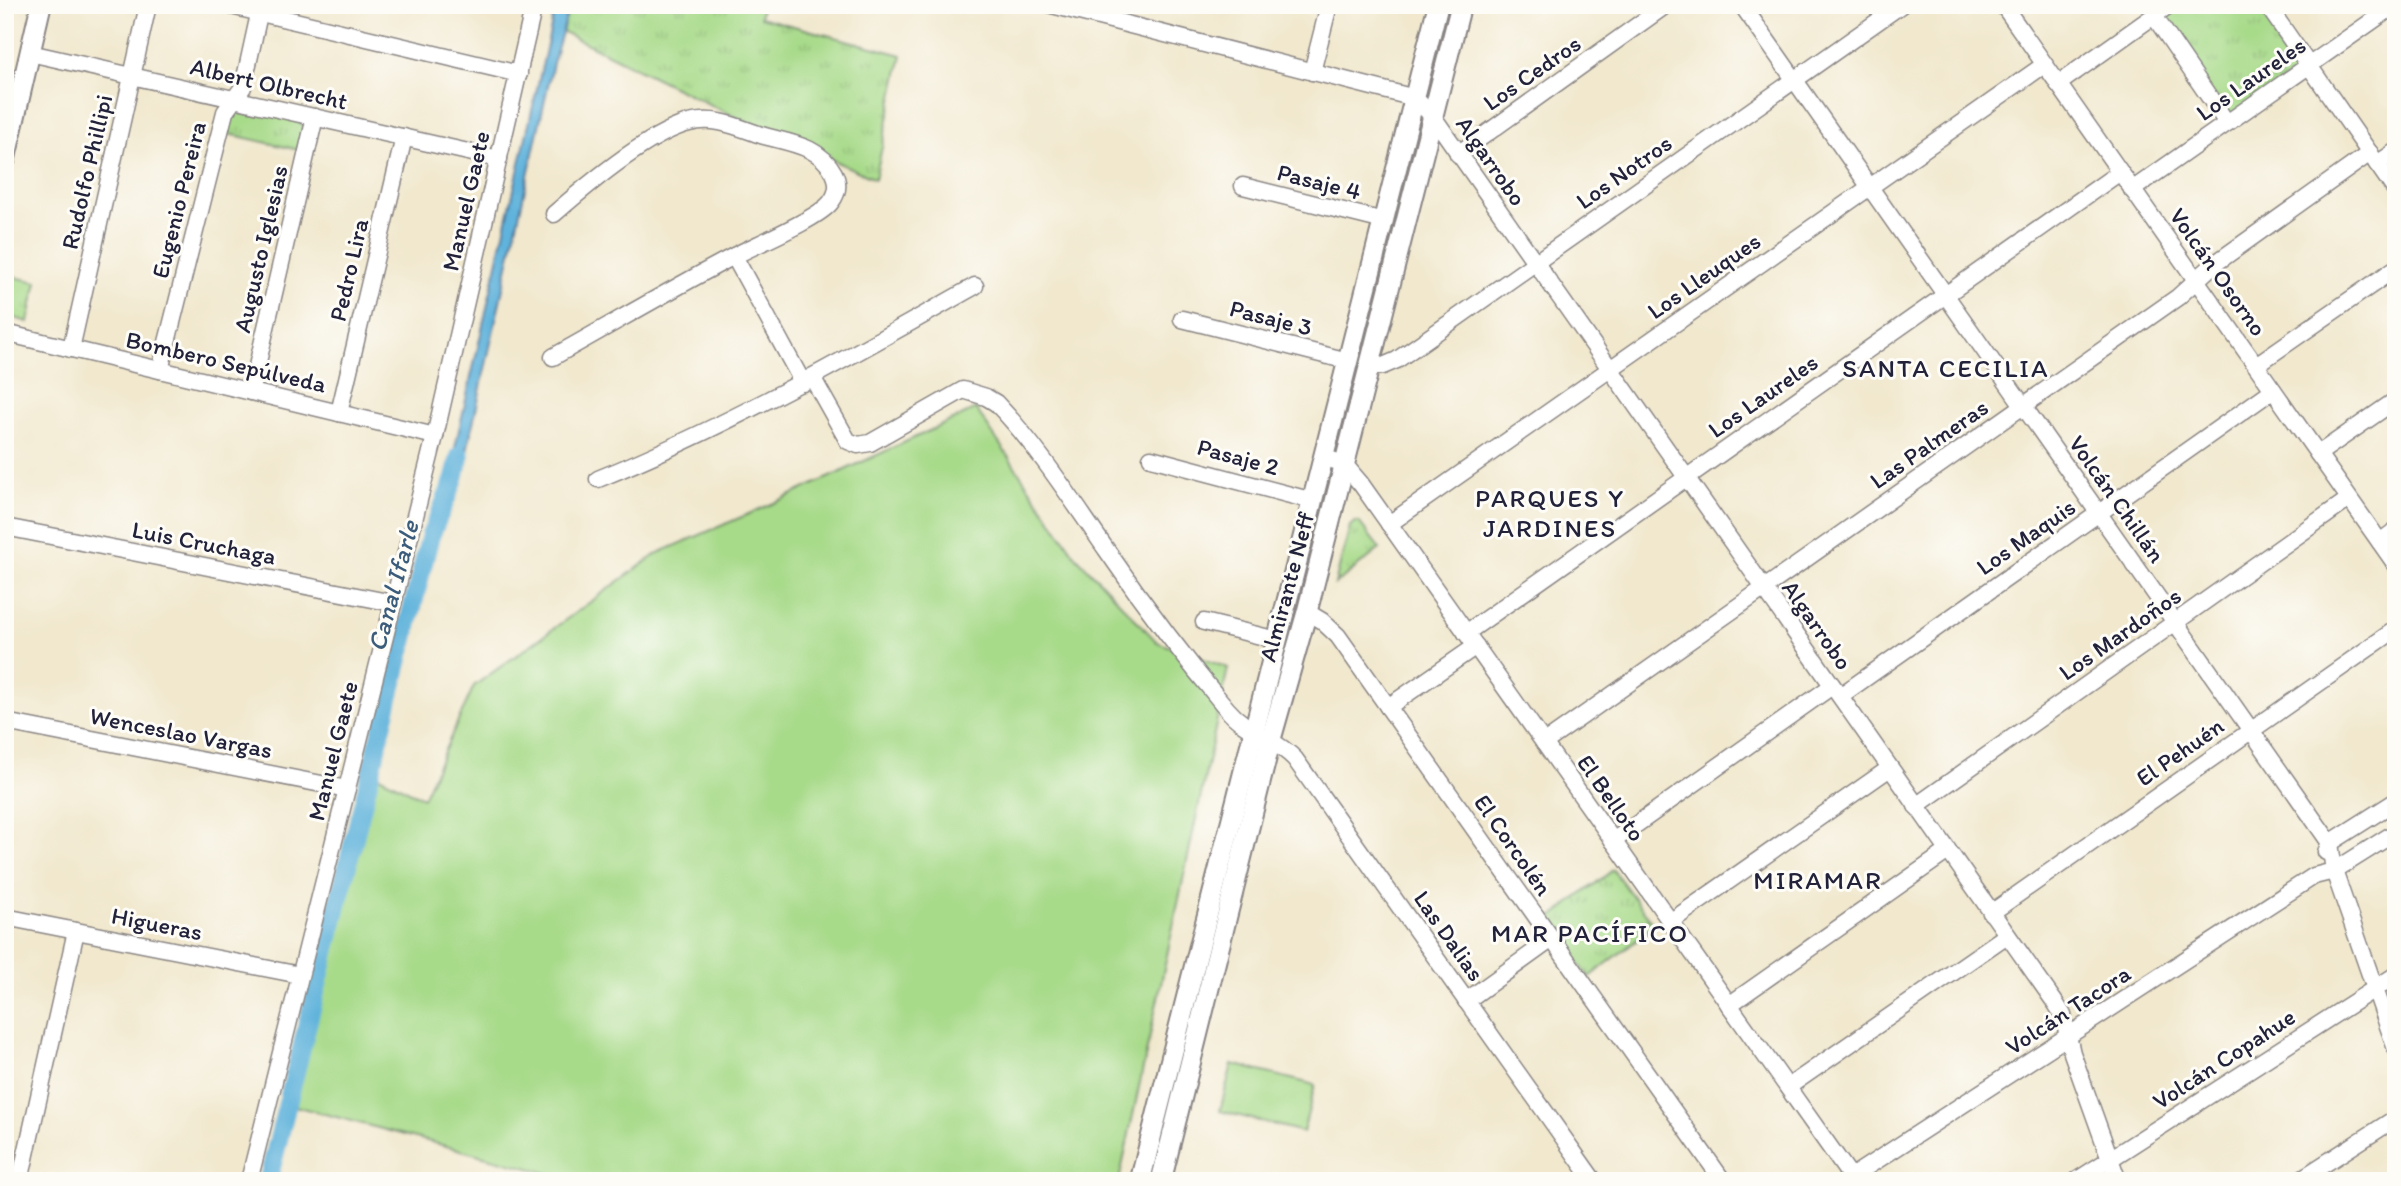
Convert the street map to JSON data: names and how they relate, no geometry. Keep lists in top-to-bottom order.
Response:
{
  "streets": {
    "street": [
      "Los Cedros",
      "Los Laureles",
      "Albert Olbrecht",
      "Algarrobo",
      "Rudolfo Phillipi",
      "Los Notros",
      "Pasaje 4",
      "Eugenio Pereira",
      "Manuel Gaete",
      "Augusto Iglesias",
      "Pedro Lira",
      "Volcán Osorno",
      "Los Lleuques",
      "Pasaje 3",
      "Bombero Sepúlveda",
      "Las Palmeras",
      "Pasaje 2",
      "Volcán Chillán",
      "Los Maquis",
      "Luis Cruchaga",
      "Almirante Neff",
      "Los Mardoños",
      "Wenceslao Vargas",
      "El Pehuén",
      "El Belloto",
      "El Corcolén",
      "Higueras",
      "Las Dalias",
      "Volcán Tacora",
      "Volcán Copahue"
    ]
  },
  "crossings": [
    ["Los Cedros", "Algarrobo"],
    ["Los Laureles", "Algarrobo"],
    ["Los Laureles", "Volcán Osorno"],
    ["Los Laureles", "Volcán Chillán"],
    ["Los Laureles", "El Belloto"],
    ["Los Laureles", "El Corcolén"],
    ["Albert Olbrecht", "Rudolfo Phillipi"],
    ["Albert Olbrecht", "Eugenio Pereira"],
    ["Albert Olbrecht", "Manuel Gaete"],
    ["Albert Olbrecht", "Augusto Iglesias"],
    ["Albert Olbrecht", "Pedro Lira"],
    ["Algarrobo", "Los Notros"],
    ["Algarrobo", "Los Lleuques"],
    ["Algarrobo", "Las Palmeras"],
    ["Algarrobo", "Los Maquis"],
    ["Algarrobo", "Almirante Neff"],
    ["Algarrobo", "Los Mardoños"],
    ["Algarrobo", "El Pehuén"],
    ["Algarrobo", "Volcán Tacora"],
    ["Algarrobo", "Volcán Copahue"],
    ["Rudolfo Phillipi", "Bombero Sepúlveda"],
    ["Los Notros", "Volcán Chillán"],
    ["Los Notros", "Almirante Neff"],
    ["Pasaje 4", "Almirante Neff"],
    ["Eugenio Pereira", "Bombero Sepúlveda"],
    ["Manuel Gaete", "Bombero Sepúlveda"],
    ["Manuel Gaete", "Luis Cruchaga"],
    ["Manuel Gaete", "Wenceslao Vargas"],
    ["Manuel Gaete", "Higueras"],
    ["Augusto Iglesias", "Bombero Sepúlveda"],
    ["Pedro Lira", "Bombero Sepúlveda"],
    ["Volcán Osorno", "Los Lleuques"],
    ["Volcán Osorno", "Las Palmeras"],
    ["Volcán Osorno", "Los Maquis"],
    ["Volcán Osorno", "Los Mardoños"],
    ["Los Lleuques", "Volcán Chillán"],
    ["Los Lleuques", "El Belloto"],
    ["Pasaje 3", "Almirante Neff"],
    ["Las Palmeras", "Volcán Chillán"],
    ["Las Palmeras", "El Belloto"],
    ["Pasaje 2", "Almirante Neff"],
    ["Volcán Chillán", "Los Maquis"],
    ["Volcán Chillán", "Los Mardoños"],
    ["Volcán Chillán", "El Pehuén"],
    ["Volcán Chillán", "Volcán Tacora"],
    ["Volcán Chillán", "Volcán Copahue"],
    ["Los Maquis", "El Belloto"],
    ["Almirante Neff", "El Belloto"],
    ["Almirante Neff", "El Corcolén"],
    ["Almirante Neff", "Las Dalias"],
    ["El Belloto", "Volcán Tacora"]
  ],
  "districts": [
    "SANTA CECILIA",
    "PARQUES Y JARDINES",
    "MIRAMAR",
    "MAR PACÍFICO"
  ],
  "water": ["Canal Ifarle"]
}
